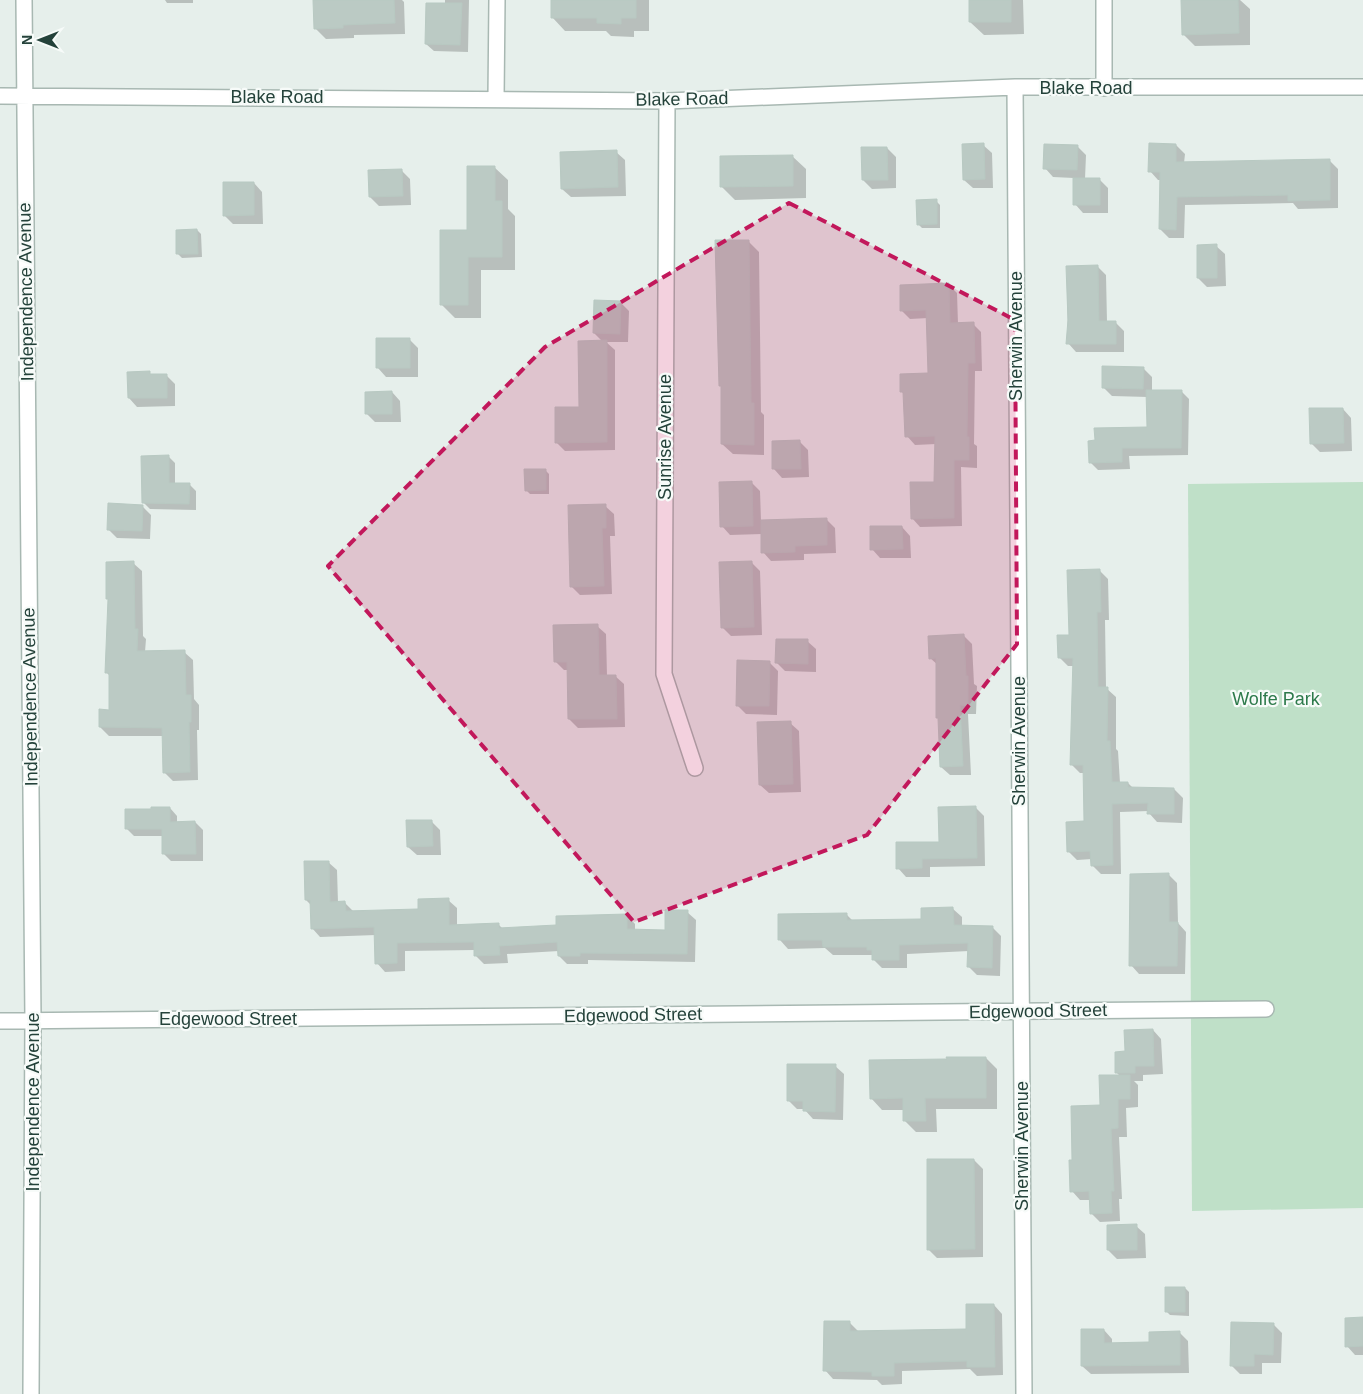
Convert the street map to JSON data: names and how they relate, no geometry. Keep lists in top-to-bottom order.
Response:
{
  "streets": {
    "street": [
      "Blake Road",
      "Independence Avenue",
      "Sherwin Avenue",
      "Sunrise Avenue",
      "Edgewood Street"
    ]
  },
  "crossings": [
    ["Blake Road", "Independence Avenue"],
    ["Blake Road", "Sherwin Avenue"],
    ["Blake Road", "Sunrise Avenue"],
    ["Independence Avenue", "Edgewood Street"],
    ["Sherwin Avenue", "Edgewood Street"]
  ],
  "parks": ["Wolfe Park"],
  "north": "left"
}
